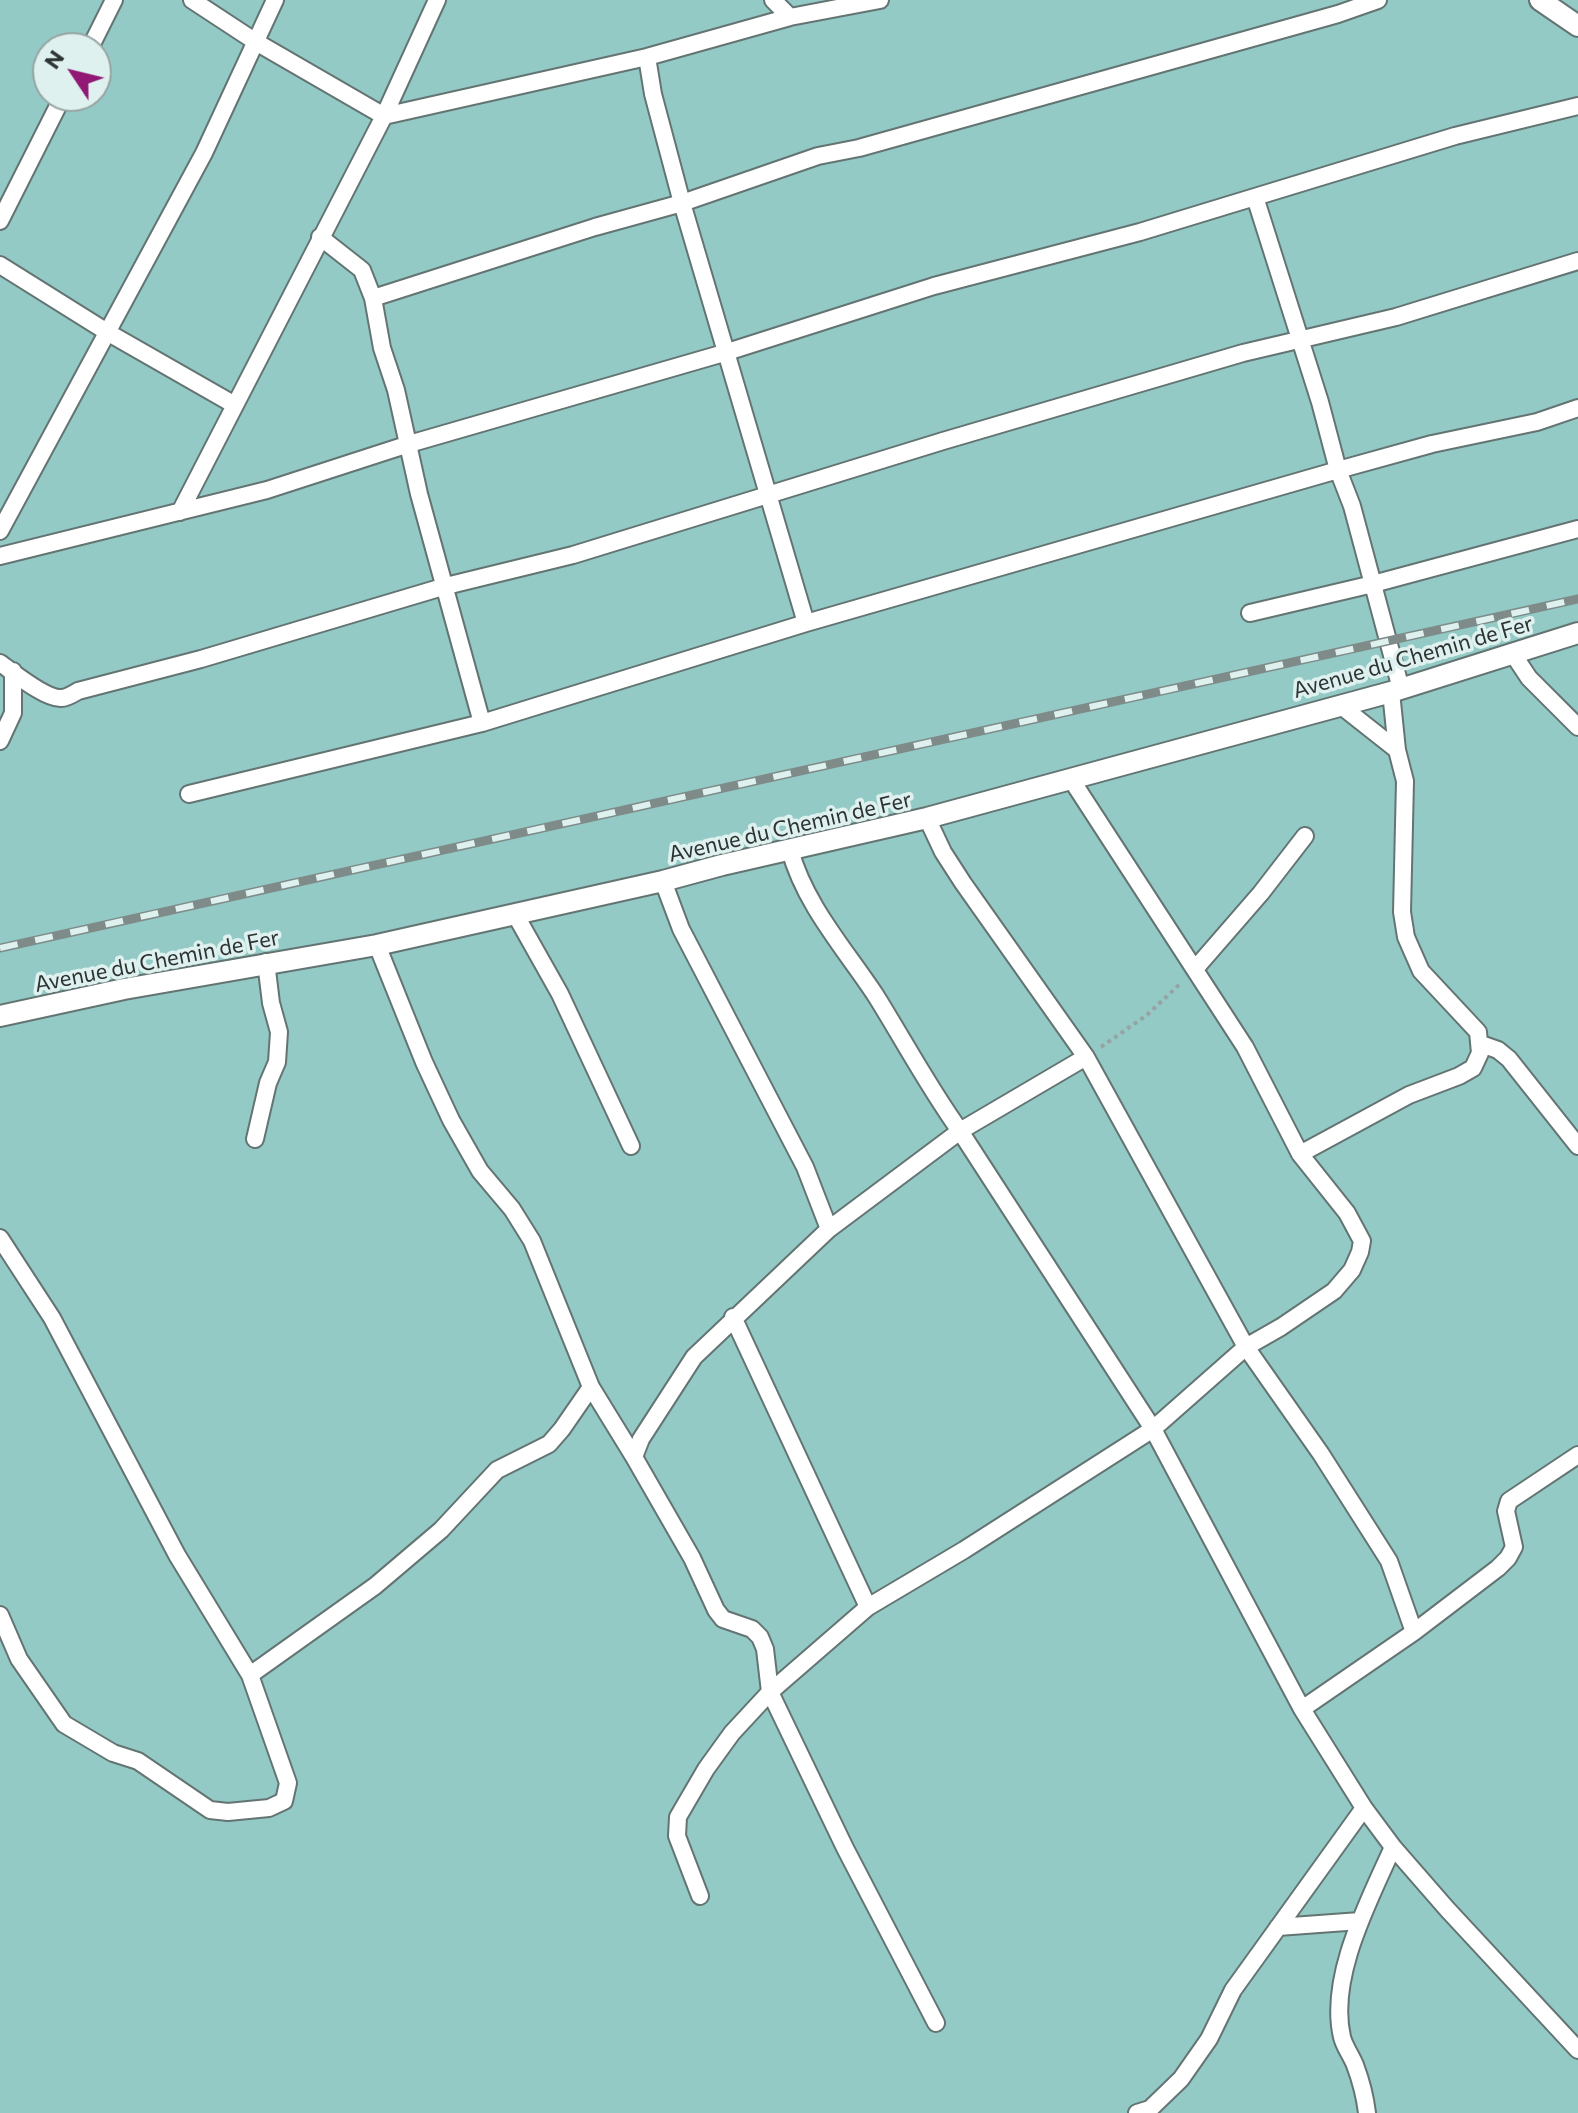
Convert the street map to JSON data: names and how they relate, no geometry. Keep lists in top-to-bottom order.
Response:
{
  "streets": {
    "street": ["Avenue du Chemin de Fer"]
  },
  "north": "top left"
}
